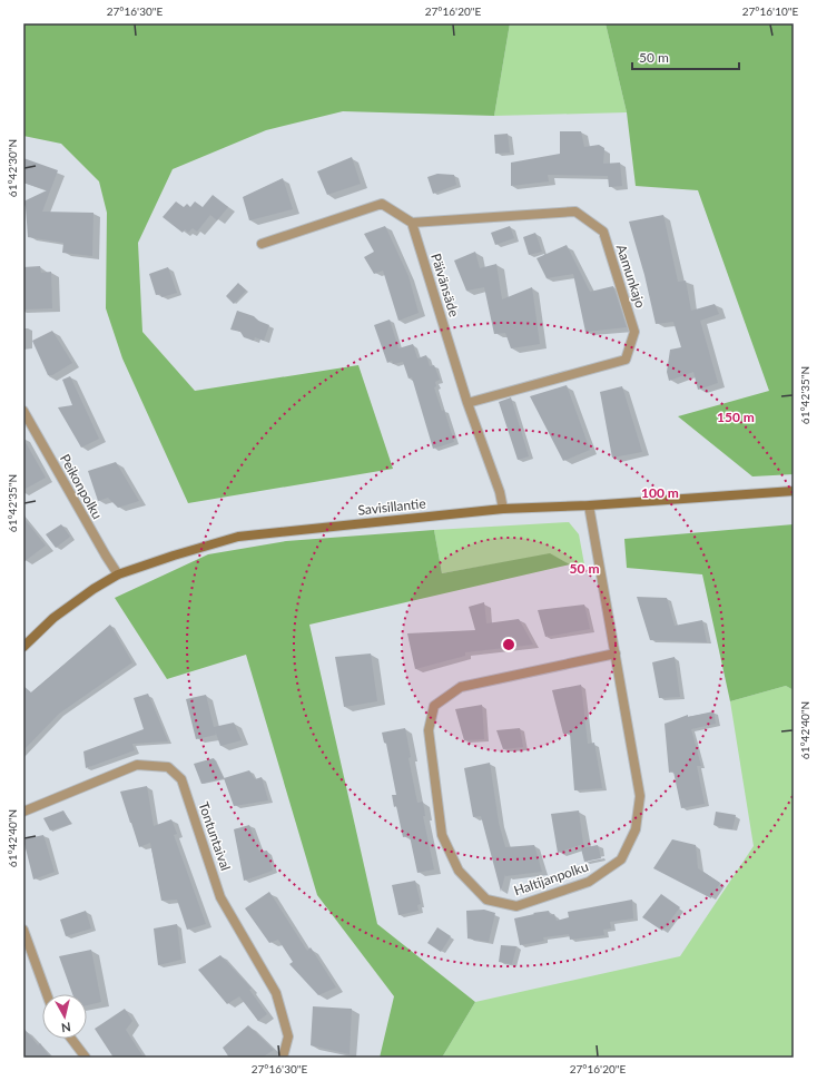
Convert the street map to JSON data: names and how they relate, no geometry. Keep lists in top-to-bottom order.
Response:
{
  "streets": {
    "street": [
      "Aamunkajo",
      "Päivänsäde",
      "Peikonpolku",
      "Savisillantie",
      "Tontuntaival",
      "Haltijanpolku"
    ]
  },
  "crossings": [
    ["Aamunkajo", "Päivänsäde"],
    ["Päivänsäde", "Savisillantie"],
    ["Peikonpolku", "Savisillantie"],
    ["Savisillantie", "Haltijanpolku"]
  ],
  "scale_bar": "50 m",
  "north": "bottom",
  "coordinates": [
    "27°16'30\"E",
    "27°16'20\"E",
    "27°16'10\"E",
    "61°42'30\"N",
    "61°42'35\"N",
    "61°42'40\"N"
  ],
  "rings": ["150 m", "100 m", "50 m"]
}
